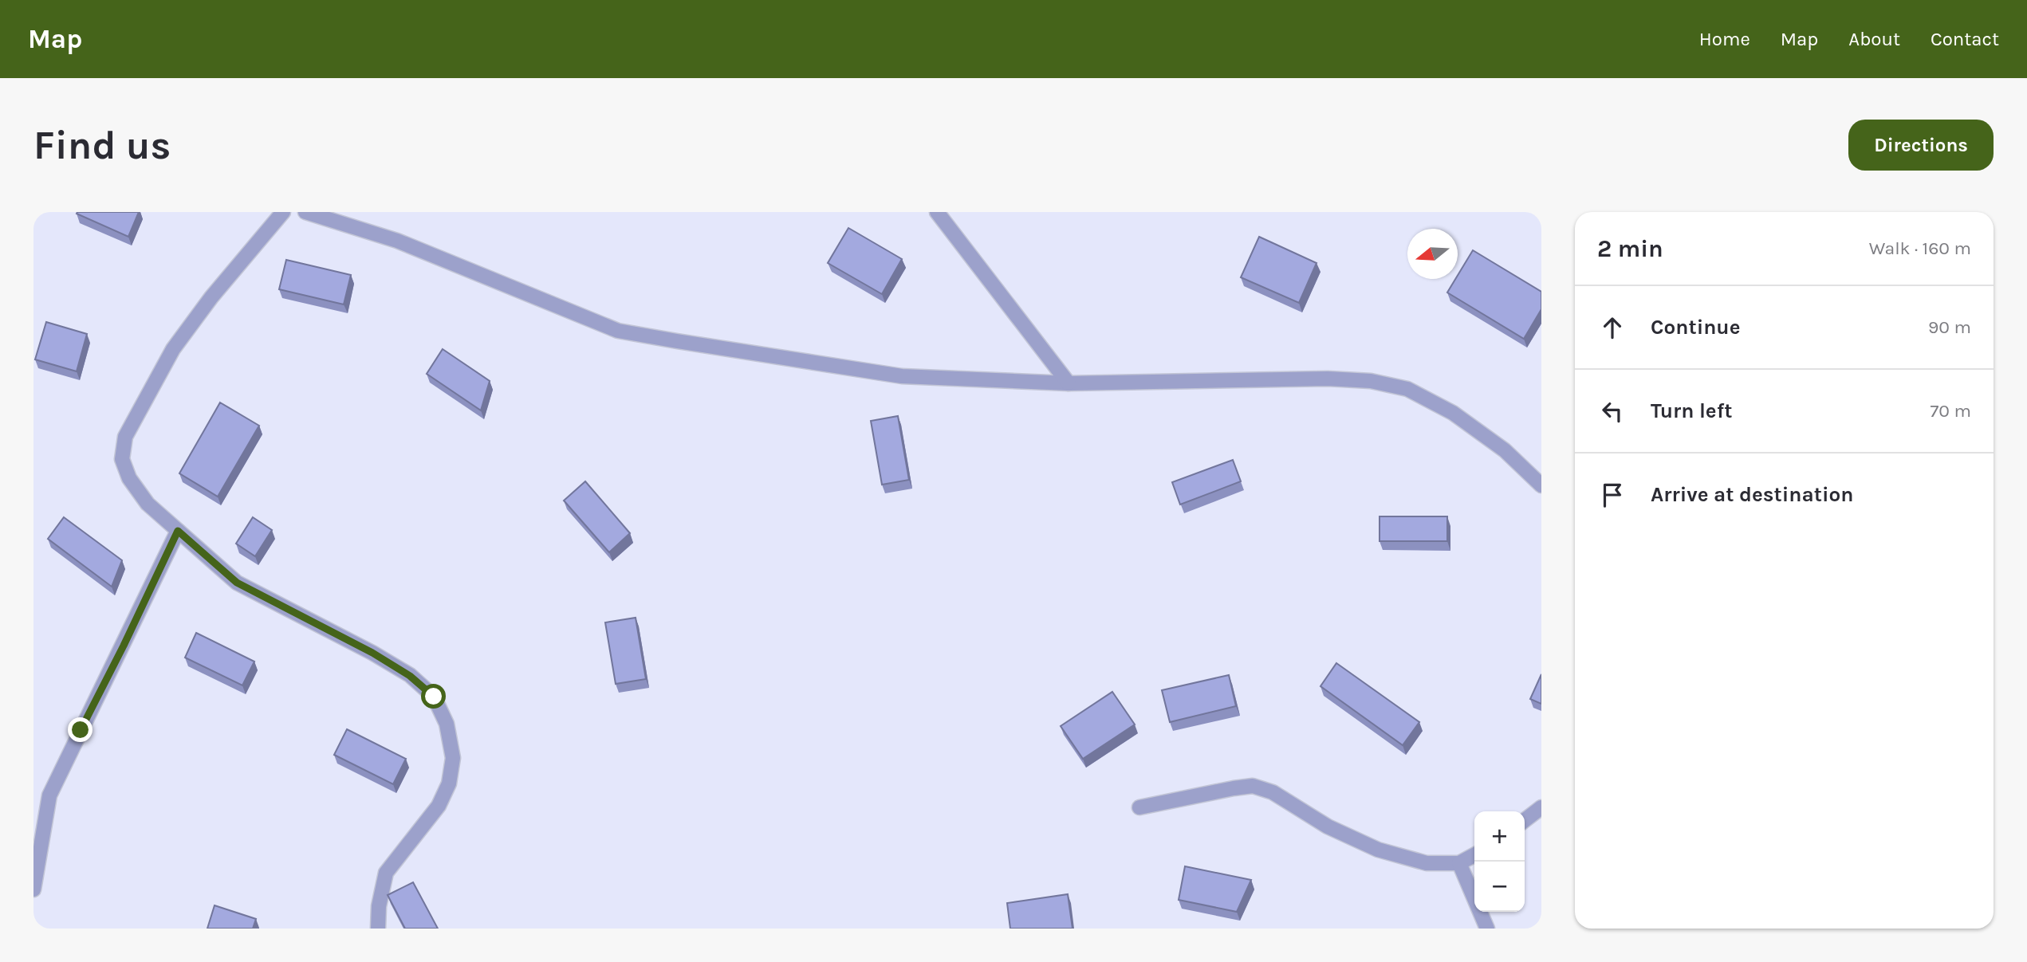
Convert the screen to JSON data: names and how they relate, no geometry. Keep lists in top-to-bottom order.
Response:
{
  "north": "left",
  "page": {
    "header": "Map",
    "nav": [
      "Home",
      "Map",
      "About",
      "Contact"
    ],
    "buttons": "Directions",
    "title": "Find us",
    "heading": ["2 min", "Walk · 160 m"],
    "list": [
      ["Continue", "90 m"],
      ["Turn left", "70 m"],
      "Arrive at destination"
    ],
    "map_buttons": ["+", "−"]
  }
}
